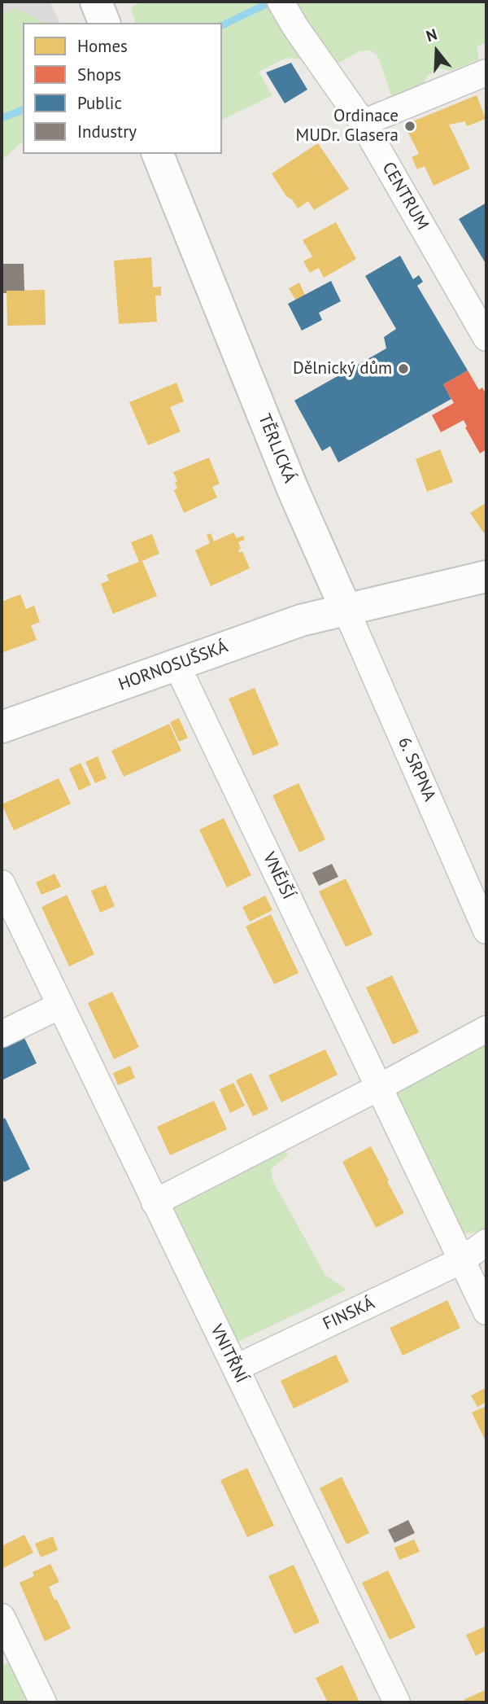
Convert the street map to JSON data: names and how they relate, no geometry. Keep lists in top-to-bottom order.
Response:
{
  "streets": {
    "main road": ["TĚRLICKÁ", "HORNOSUŠSKÁ"],
    "street": [
      "CENTRUM",
      "6. SRPNA",
      "VNĚJŠÍ",
      "FINSKÁ",
      "VNITŘNÍ"
    ]
  },
  "crossings": [
    ["TĚRLICKÁ", "HORNOSUŠSKÁ"],
    ["TĚRLICKÁ", "6. SRPNA"],
    ["HORNOSUŠSKÁ", "6. SRPNA"],
    ["HORNOSUŠSKÁ", "VNĚJŠÍ"],
    ["VNĚJŠÍ", "FINSKÁ"],
    ["FINSKÁ", "VNITŘNÍ"]
  ],
  "places": ["Ordinace MUDr. Glasera", "Dělnický dům"],
  "legend": [
    "Homes",
    "Shops",
    "Public",
    "Industry"
  ],
  "north": "top"
}
